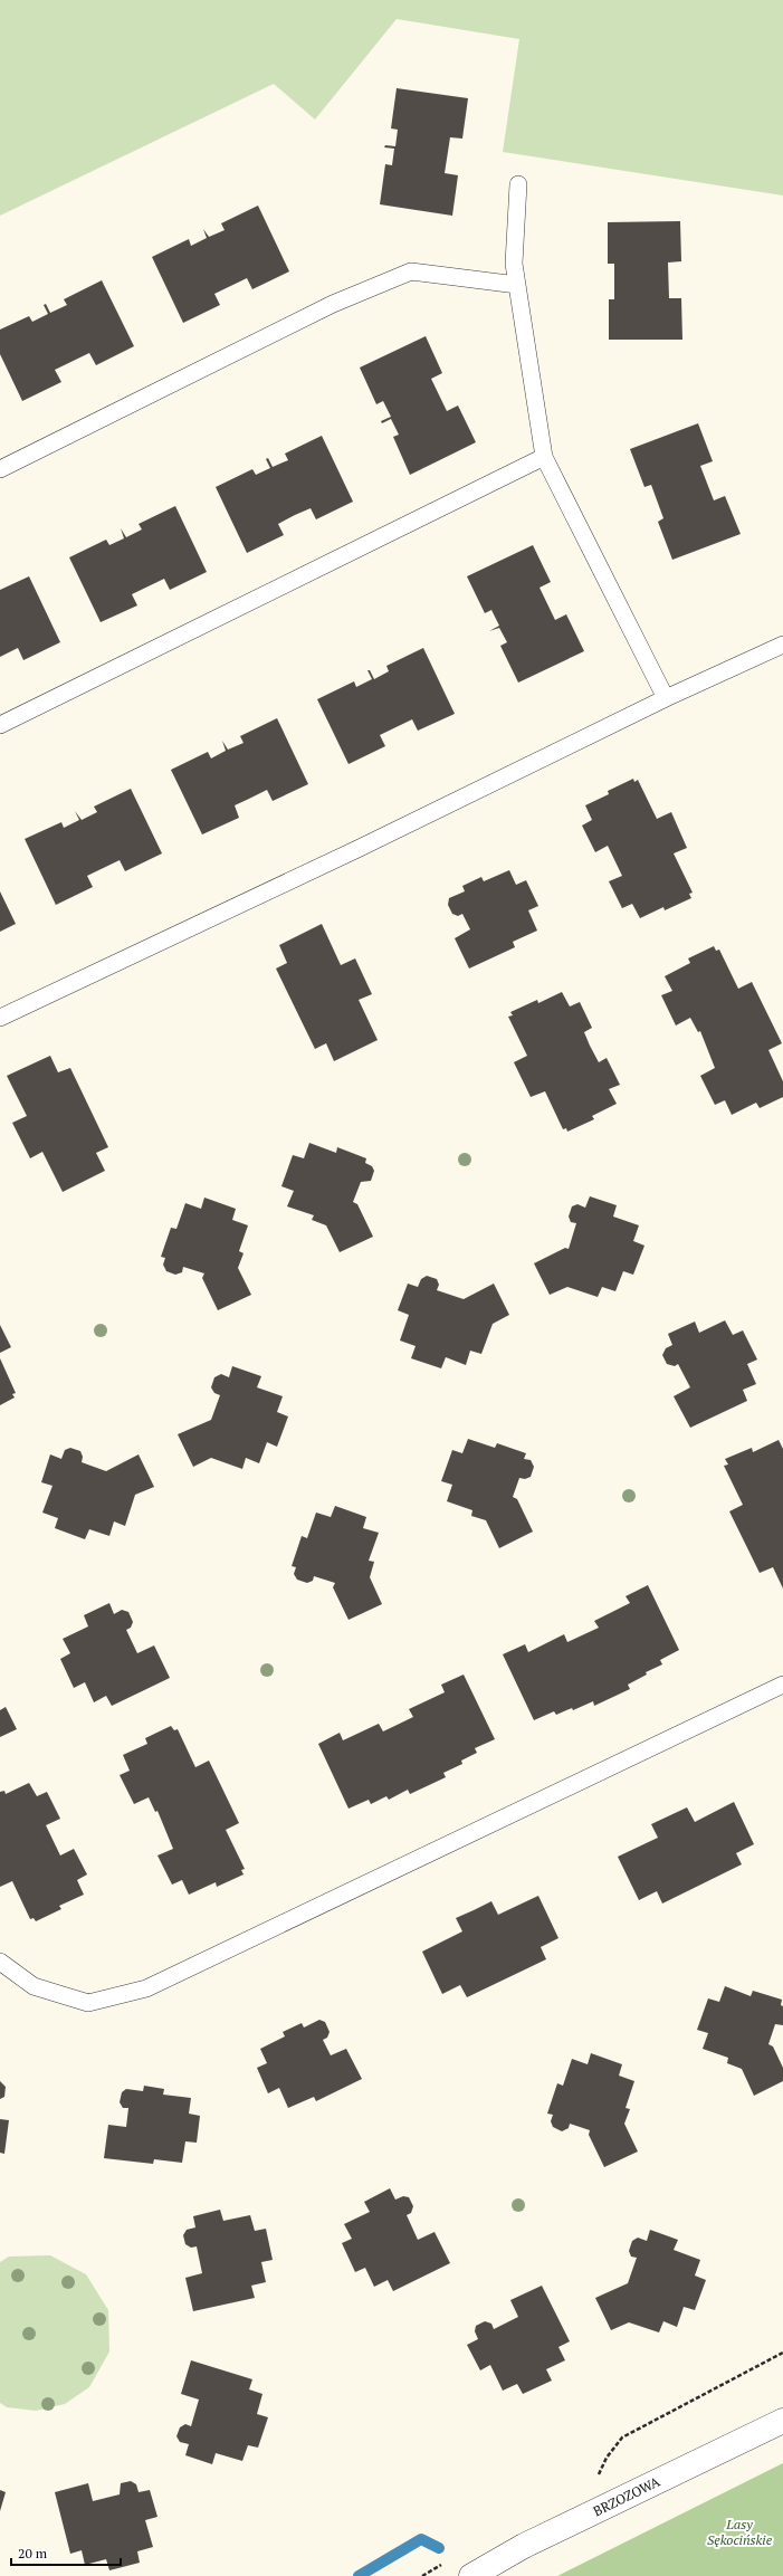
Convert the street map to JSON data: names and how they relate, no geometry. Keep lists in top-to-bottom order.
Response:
{
  "streets": {
    "street": ["BRZOZOWA"]
  },
  "parks": ["Lasy Sękocińskie"],
  "scale_bar": "20 m"
}
